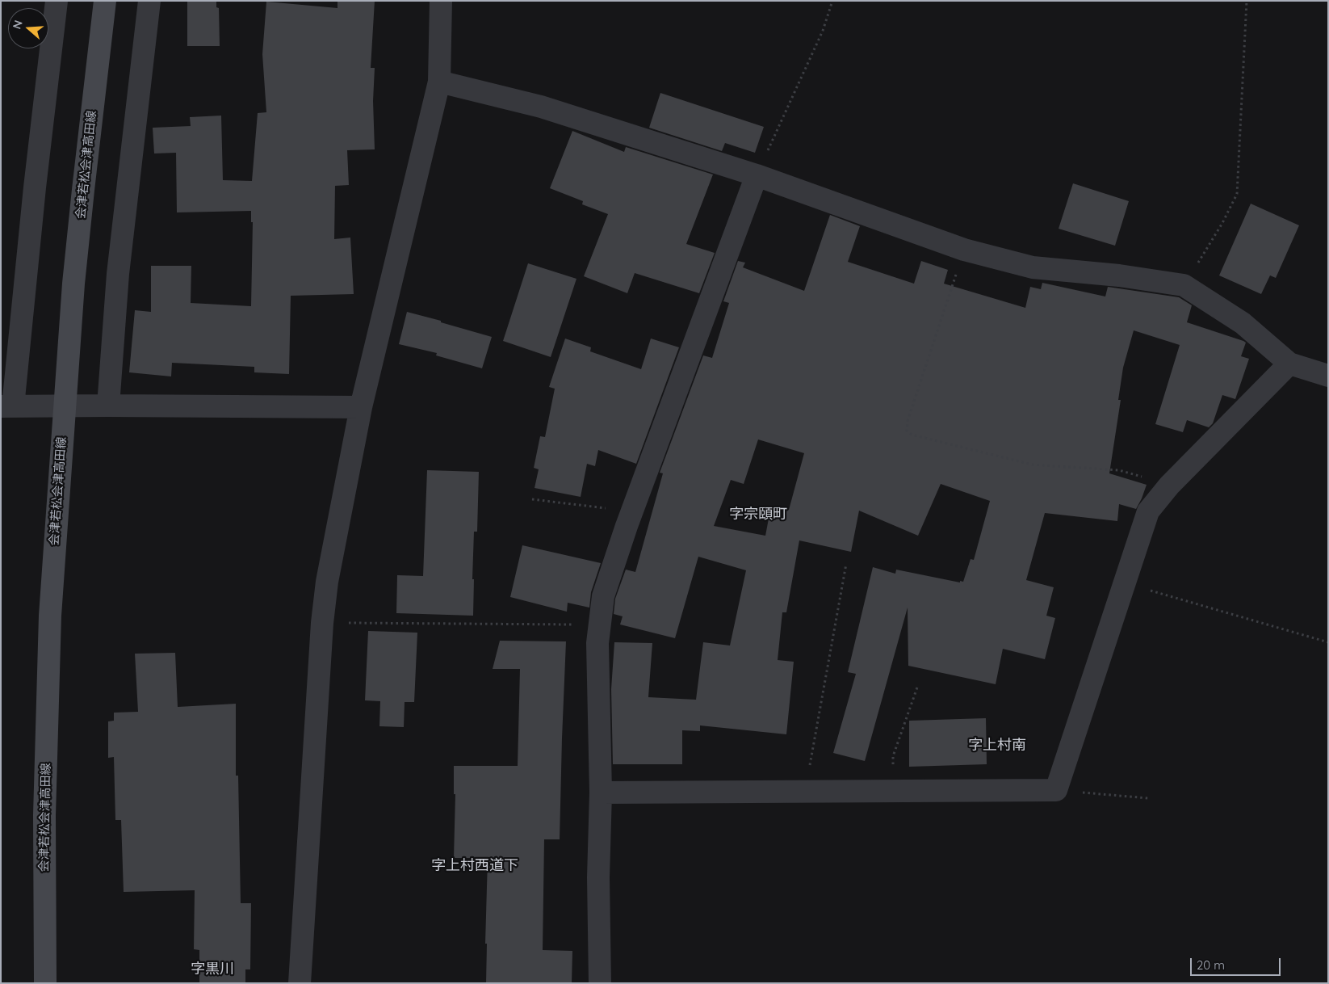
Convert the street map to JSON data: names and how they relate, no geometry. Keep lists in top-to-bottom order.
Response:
{
  "streets": {
    "main road": ["会津若松会津高田線"]
  },
  "districts": [
    "字宗頤町",
    "字上村南",
    "字上村西道下",
    "字黒川"
  ],
  "scale_bar": "20 m",
  "north": "left"
}
